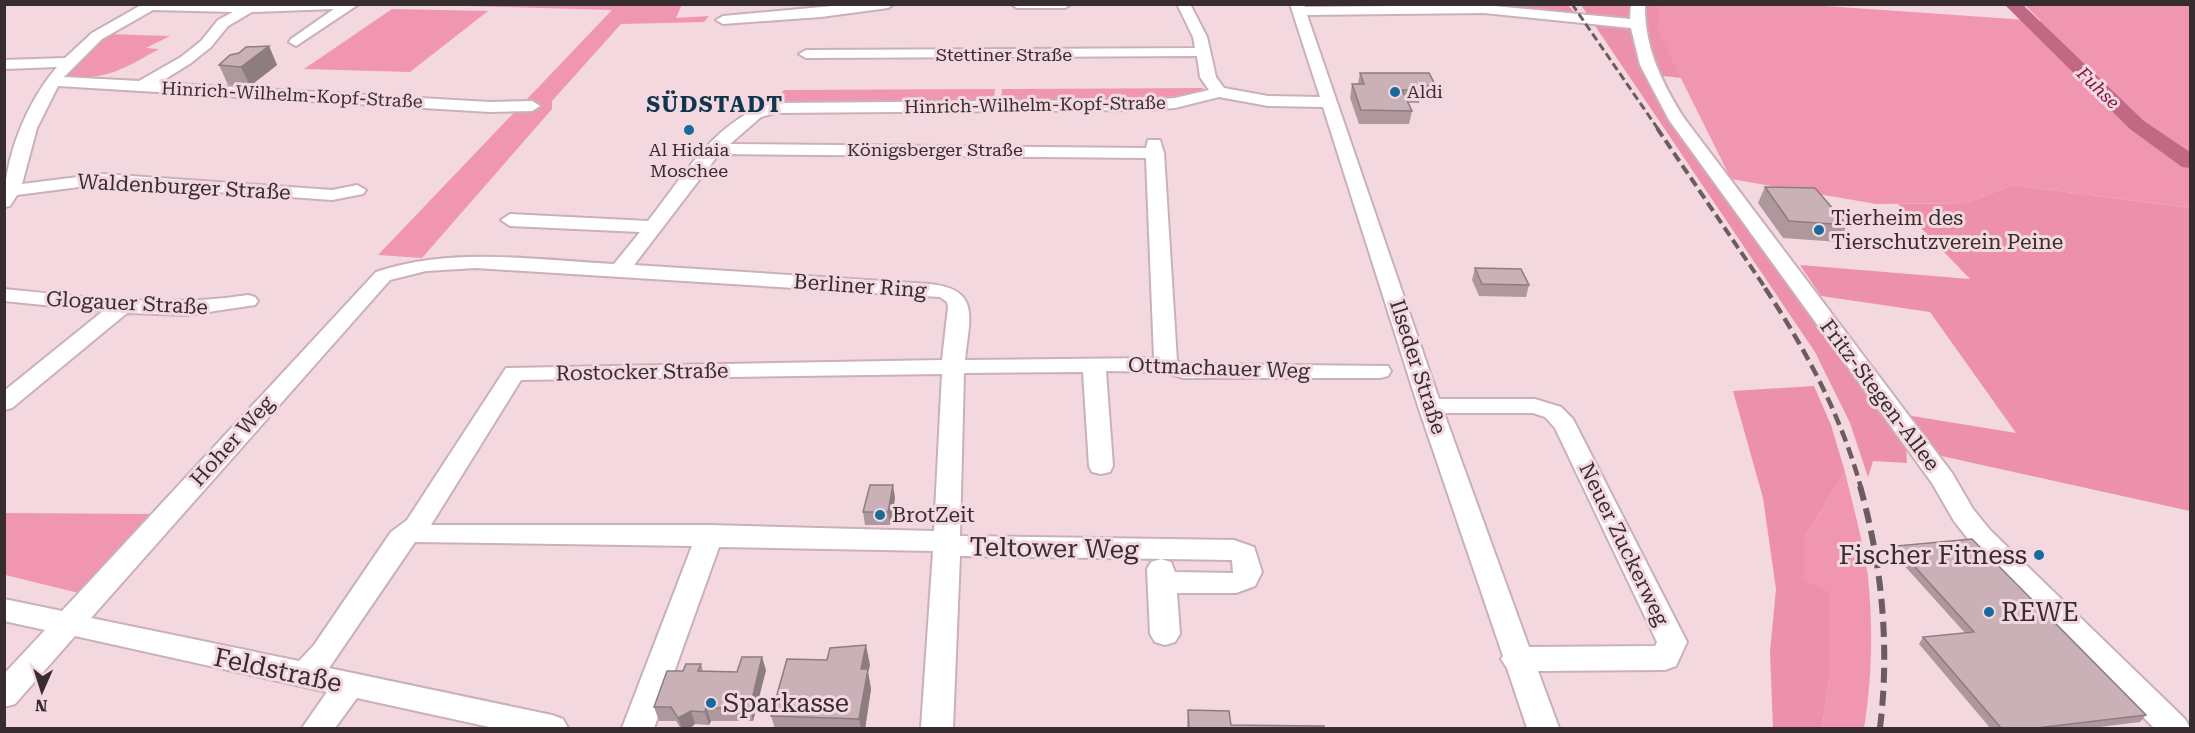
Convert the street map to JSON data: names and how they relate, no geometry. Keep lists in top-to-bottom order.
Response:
{
  "streets": {
    "street": [
      "Stettiner Straße",
      "Hinrich-Wilhelm-Kopf-Straße",
      "Königsberger Straße",
      "Waldenburger Straße",
      "Berliner Ring",
      "Glogauer Straße",
      "Ilseder Straße",
      "Ottmachauer Weg",
      "Rostocker Straße",
      "Fritz-Stegen-Allee",
      "Hoher Weg",
      "Neuer Zuckerweg",
      "Teltower Weg",
      "Feldstraße"
    ]
  },
  "crossings": [
    ["Hinrich-Wilhelm-Kopf-Straße", "Königsberger Straße"],
    ["Hinrich-Wilhelm-Kopf-Straße", "Ilseder Straße"],
    ["Königsberger Straße", "Ottmachauer Weg"],
    ["Berliner Ring", "Ottmachauer Weg"],
    ["Berliner Ring", "Rostocker Straße"],
    ["Berliner Ring", "Hoher Weg"],
    ["Berliner Ring", "Teltower Weg"],
    ["Ilseder Straße", "Neuer Zuckerweg"],
    ["Ottmachauer Weg", "Rostocker Straße"],
    ["Rostocker Straße", "Feldstraße"],
    ["Hoher Weg", "Feldstraße"]
  ],
  "districts": ["SÜDSTADT"],
  "water": ["Fuhse"],
  "places": [
    "Aldi",
    "Al Hidaia Moschee",
    "Tierheim des Tierschutzverein Peine",
    "BrotZeit",
    "Fischer Fitness",
    "REWE",
    "Sparkasse"
  ],
  "north": "bottom"
}
